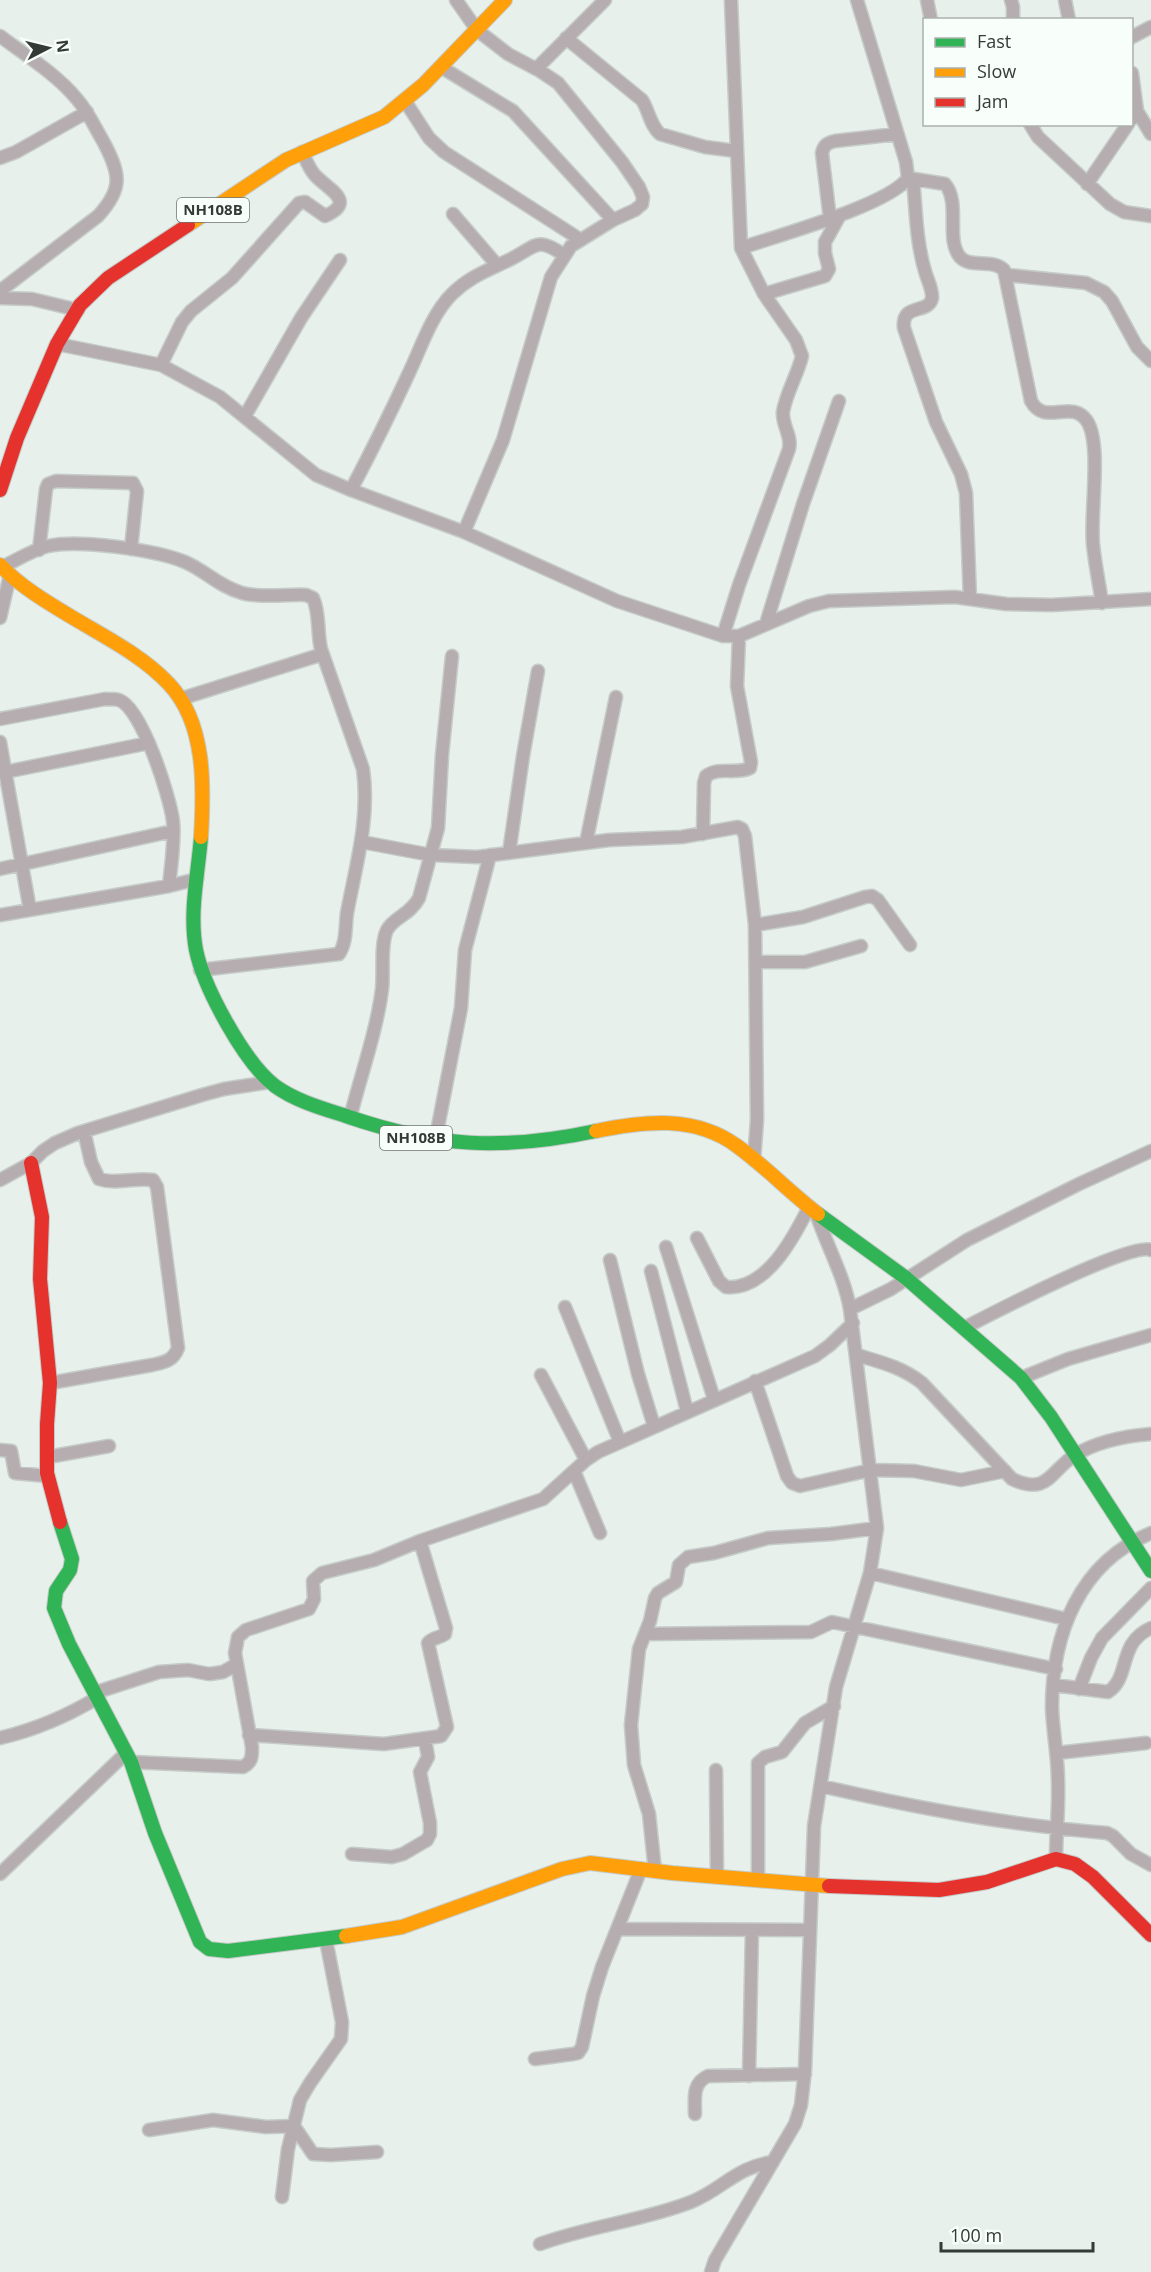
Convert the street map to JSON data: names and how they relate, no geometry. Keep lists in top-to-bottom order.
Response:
{
  "streets": {
    "main road": ["NH108B"]
  },
  "legend": ["Fast", "Slow", "Jam"],
  "scale_bar": "100 m",
  "north": "right"
}
